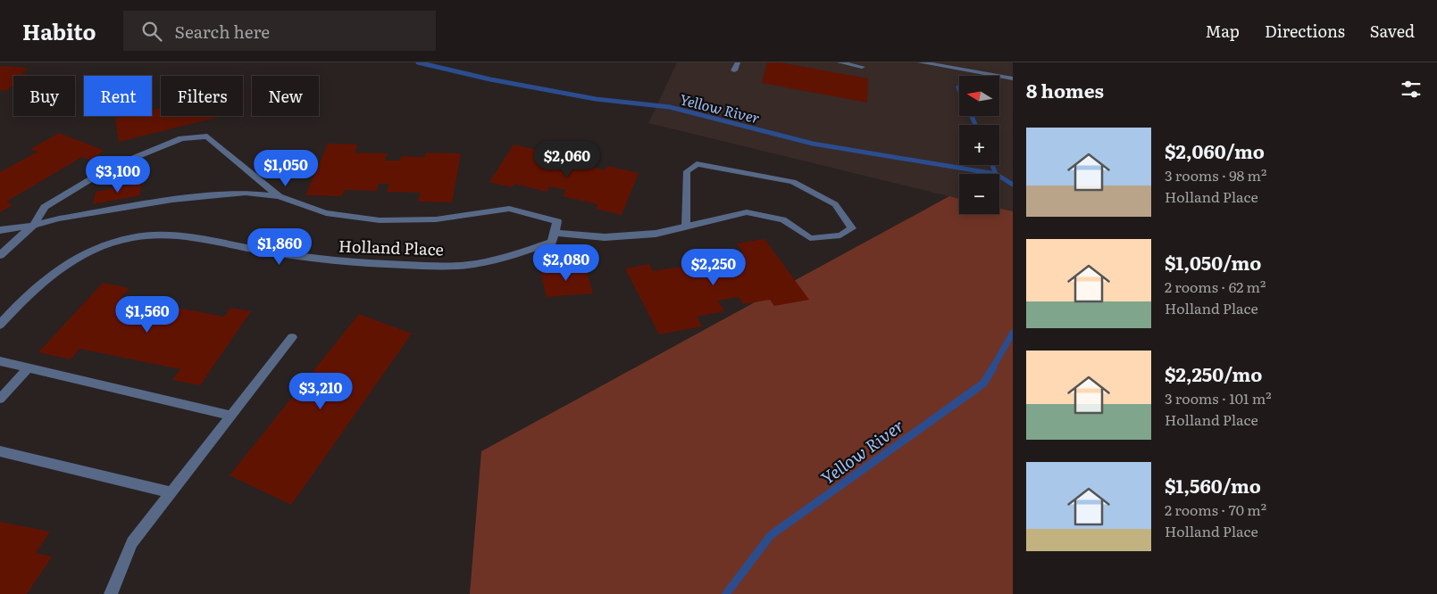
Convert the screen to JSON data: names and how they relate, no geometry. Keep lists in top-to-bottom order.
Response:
{
  "streets": {
    "street": ["Holland Place"]
  },
  "water": ["Yellow River"],
  "north": "left",
  "page": {
    "header": "Habito",
    "search": "Search here",
    "nav": ["Map", "Directions", "Saved"],
    "heading": "8 homes",
    "map_buttons": ["+", "−"],
    "chip": [
      "Buy",
      "Rent",
      "Filters",
      "New"
    ],
    "list": [
      {
        "name": "$2,060/mo",
        "note": "3 rooms · 98 m² · Holland Place"
      },
      {
        "name": "$1,050/mo",
        "note": "2 rooms · 62 m² · Holland Place"
      },
      {
        "name": "$2,250/mo",
        "note": "3 rooms · 101 m² · Holland Place"
      },
      {
        "name": "$1,560/mo",
        "note": "2 rooms · 70 m² · Holland Place"
      }
    ],
    "price": [
      "$2,060",
      "$1,050",
      "$3,100",
      "$1,860",
      "$2,080",
      "$2,250",
      "$1,560",
      "$3,210"
    ]
  }
}
